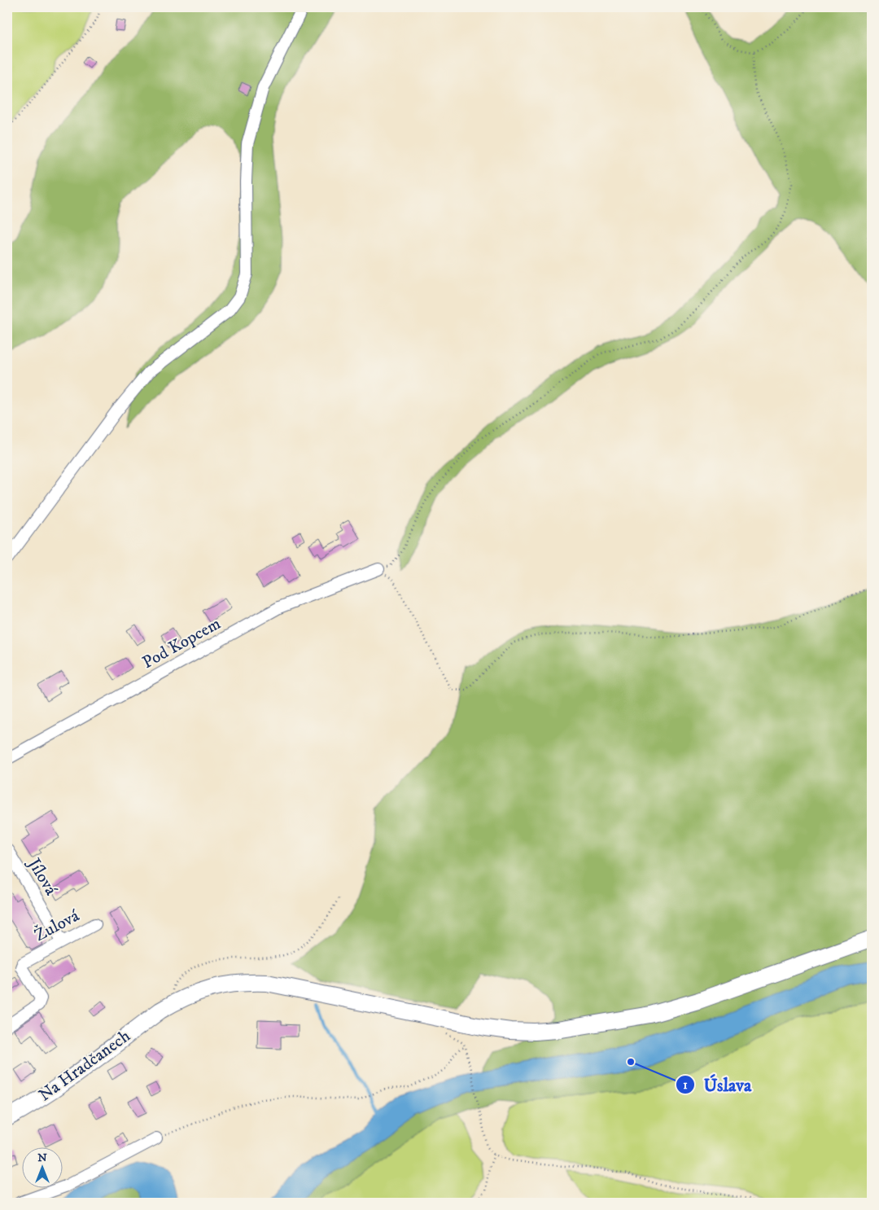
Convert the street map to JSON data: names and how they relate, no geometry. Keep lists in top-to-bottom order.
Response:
{
  "streets": {
    "street": [
      "Pod Kopcem",
      "Jílová",
      "Žulová",
      "Na Hradčanech"
    ]
  },
  "crossings": [
    ["Jílová", "Žulová"]
  ],
  "places": ["Úslava"],
  "north": "top"
}
